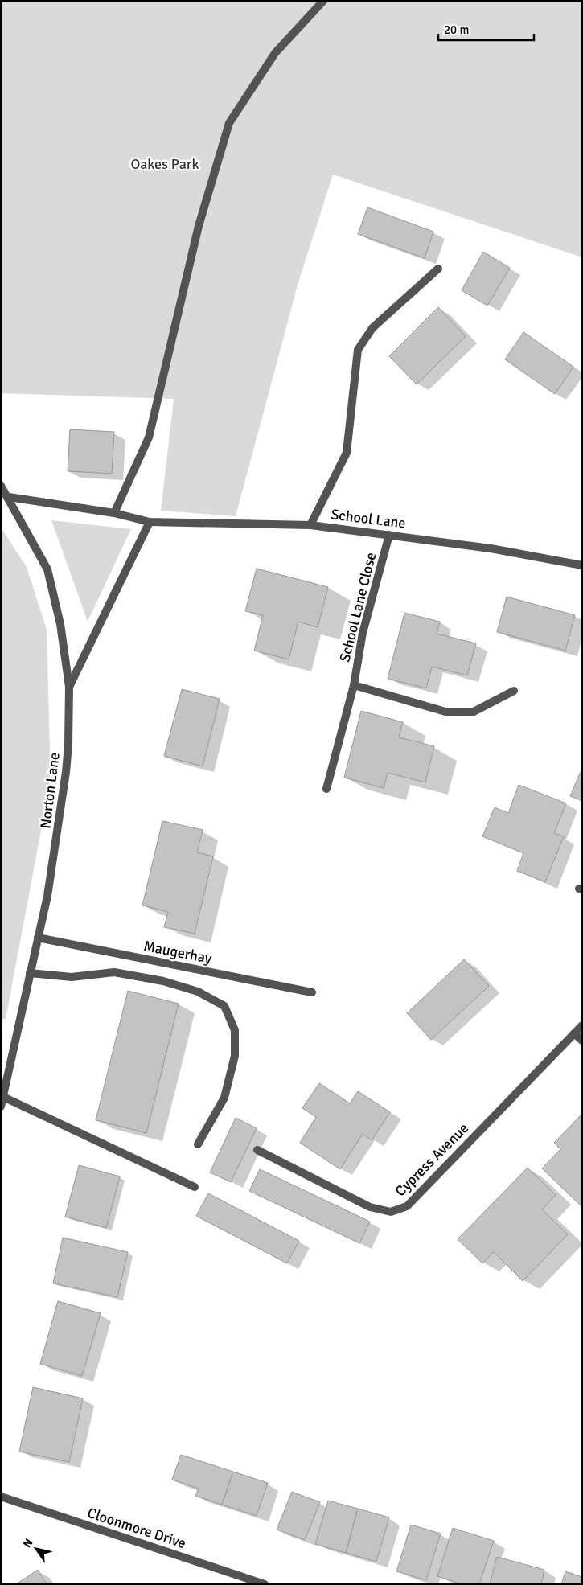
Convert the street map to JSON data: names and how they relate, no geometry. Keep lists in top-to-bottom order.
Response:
{
  "streets": {
    "street": [
      "School Lane",
      "School Lane Close",
      "Norton Lane",
      "Maugerhay",
      "Cypress Avenue",
      "Cloonmore Drive"
    ]
  },
  "crossings": [
    ["School Lane", "School Lane Close"],
    ["School Lane", "Norton Lane"],
    ["Norton Lane", "Maugerhay"]
  ],
  "parks": ["Oakes Park"],
  "scale_bar": "20 m",
  "north": "top left"
}
